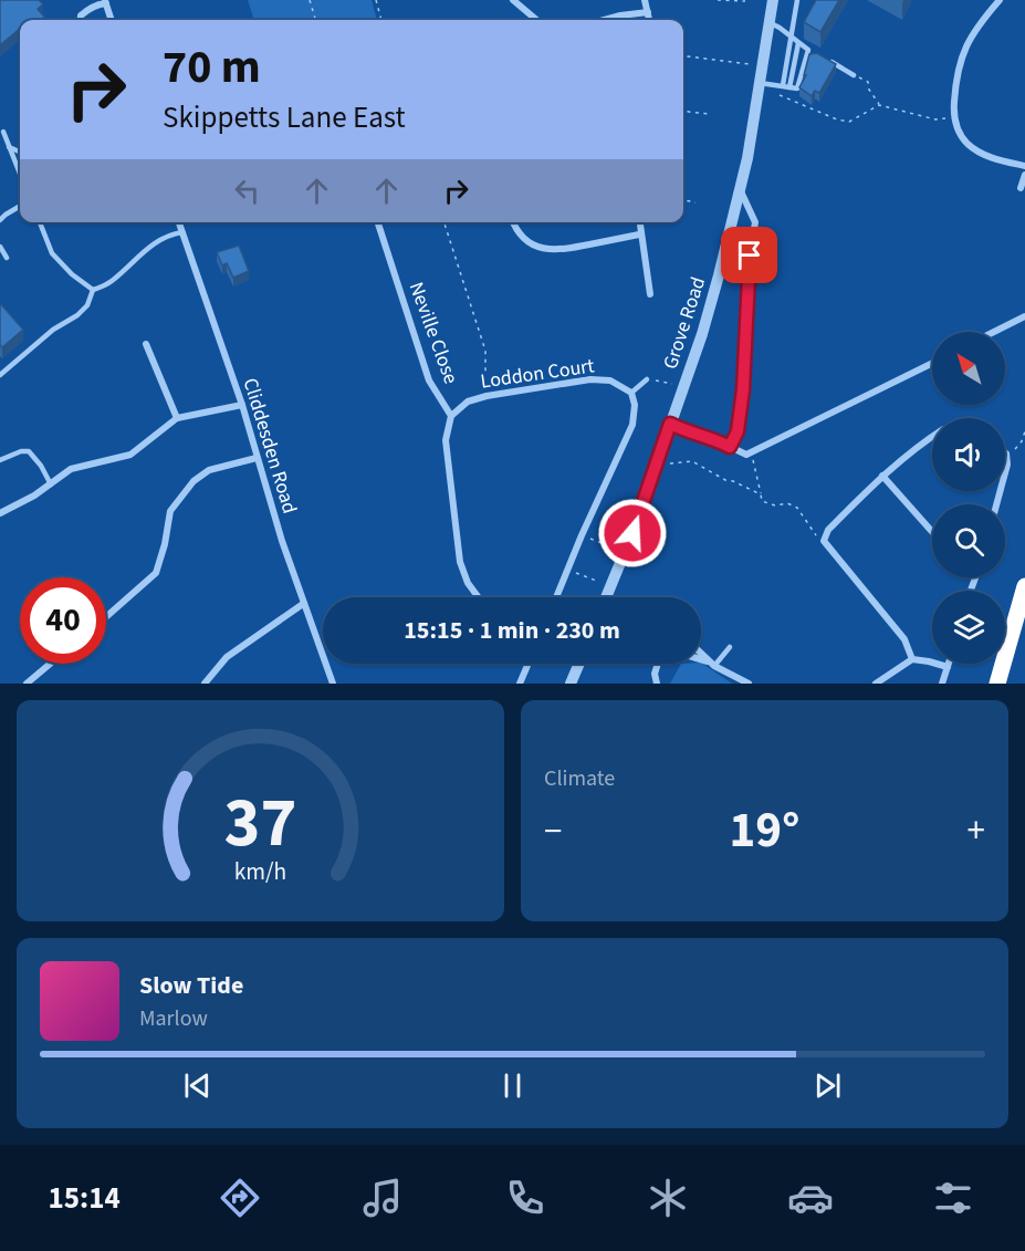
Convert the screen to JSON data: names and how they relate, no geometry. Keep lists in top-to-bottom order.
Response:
{
  "streets": {
    "street": [
      "Grove Road",
      "Neville Close",
      "Loddon Court",
      "Cliddesden Road"
    ]
  },
  "crossings": [
    ["Neville Close", "Loddon Court"]
  ],
  "north": "top left",
  "page": {
    "turn": ["70 m", "Skippetts Lane East"],
    "limit": "40",
    "trip": "15:15 · 1 min · 230 m",
    "tile": "Climate",
    "heat": ["−", "19°", "+"],
    "song": ["Slow Tide", "Marlow"],
    "tabs": "15:14",
    "gauge": ["37", "km/h"]
  }
}
